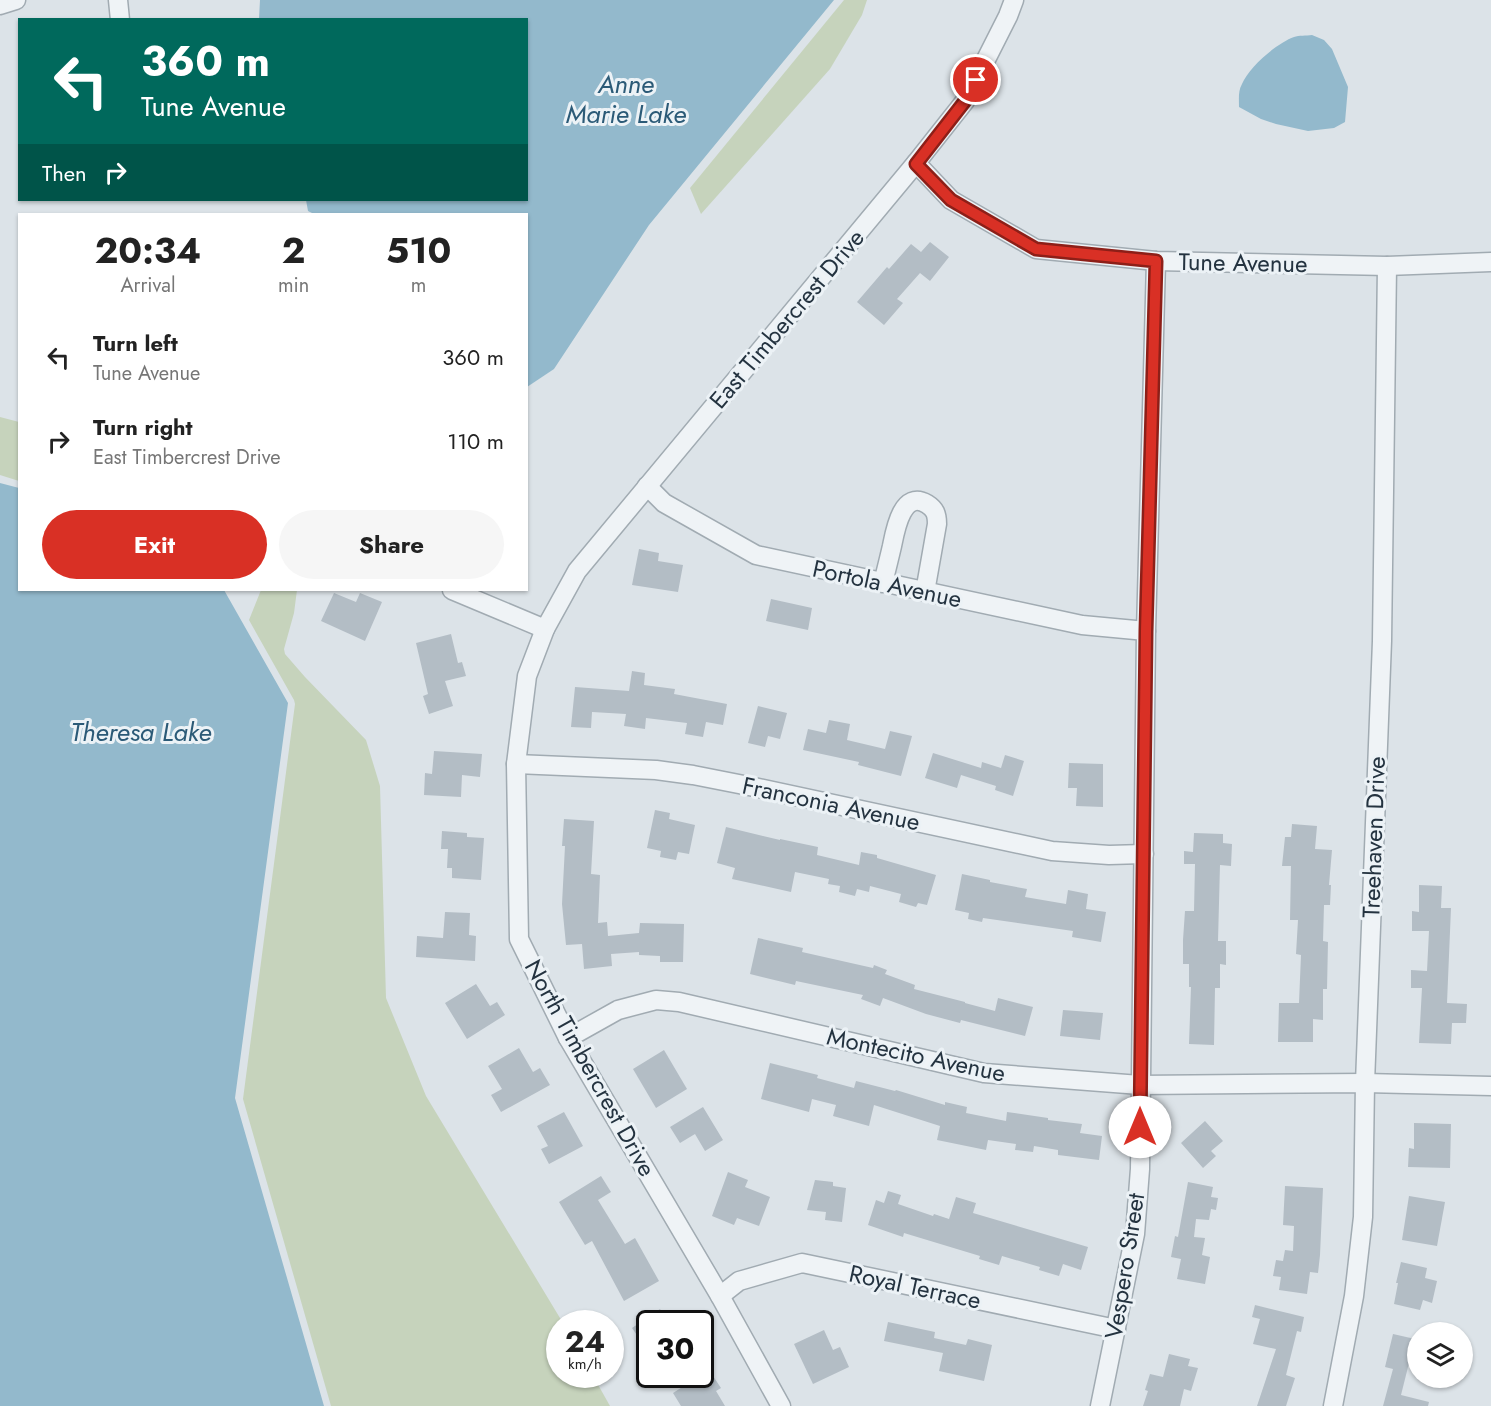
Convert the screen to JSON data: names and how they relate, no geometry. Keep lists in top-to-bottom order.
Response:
{
  "streets": {
    "street": [
      "Tune Avenue",
      "East Timbercrest Drive",
      "Portola Avenue",
      "Franconia Avenue",
      "Treehaven Drive",
      "Montecito Avenue",
      "North Timbercrest Drive",
      "Vespero Street",
      "Royal Terrace"
    ]
  },
  "crossings": [
    ["Tune Avenue", "East Timbercrest Drive"],
    ["Tune Avenue", "Treehaven Drive"],
    ["Tune Avenue", "Vespero Street"],
    ["East Timbercrest Drive", "Portola Avenue"],
    ["East Timbercrest Drive", "North Timbercrest Drive"],
    ["Portola Avenue", "Vespero Street"],
    ["Franconia Avenue", "North Timbercrest Drive"],
    ["Franconia Avenue", "Vespero Street"],
    ["Treehaven Drive", "Montecito Avenue"],
    ["Montecito Avenue", "North Timbercrest Drive"],
    ["Montecito Avenue", "Vespero Street"],
    ["North Timbercrest Drive", "Royal Terrace"],
    ["Vespero Street", "Royal Terrace"]
  ],
  "water": ["Anne Marie Lake", "Theresa Lake"],
  "page": {
    "turn": ["360 m", "Tune Avenue"],
    "then": "Then",
    "eta": [
      "20:34",
      "Arrival",
      "2",
      "min",
      "510",
      "m"
    ],
    "list": [
      {
        "name": "Turn left",
        "note": "Tune Avenue",
        "value": "360 m"
      },
      {
        "name": "Turn right",
        "note": "East Timbercrest Drive",
        "value": "110 m"
      }
    ],
    "buttons": ["Exit", "Share"],
    "speed": "24 km/h",
    "limit": "30"
  }
}
